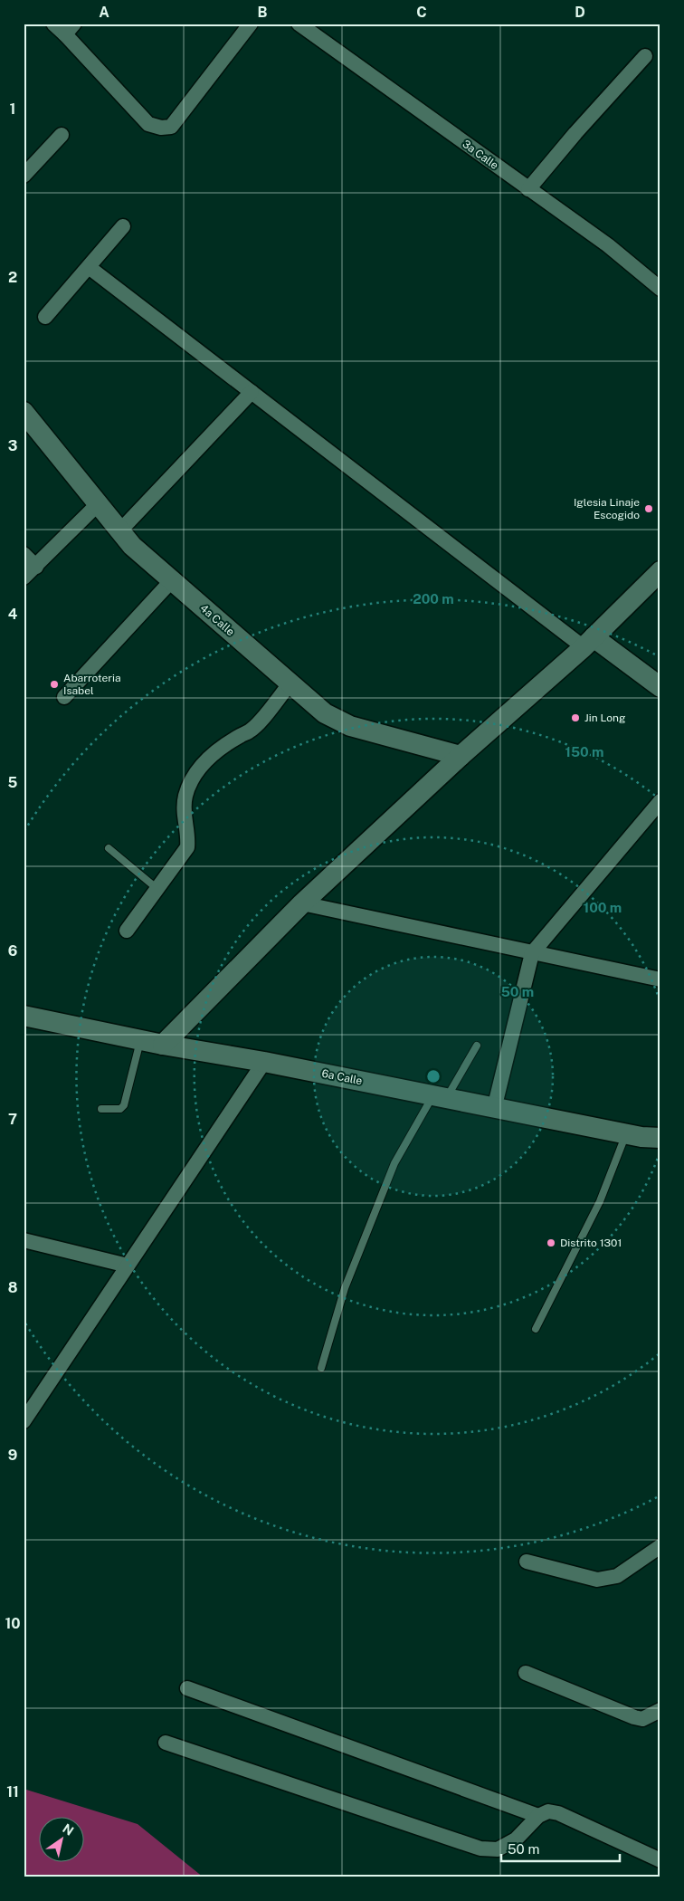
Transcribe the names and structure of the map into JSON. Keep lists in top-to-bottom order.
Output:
{
  "streets": {
    "street": ["3a Calle", "4a Calle", "6a Calle"]
  },
  "places": [
    "Iglesia Linaje Escogido",
    "Abarroteria Isabel",
    "Jin Long",
    "Distrito 1301"
  ],
  "scale_bar": "50 m",
  "north": "top right",
  "grid": {
    "columns": [
      "A",
      "B",
      "C",
      "D"
    ],
    "rows": [
      "1",
      "2",
      "3",
      "4",
      "5",
      "6",
      "7",
      "8",
      "9",
      "10",
      "11"
    ]
  },
  "rings": [
    "200 m",
    "150 m",
    "100 m",
    "50 m"
  ]
}
